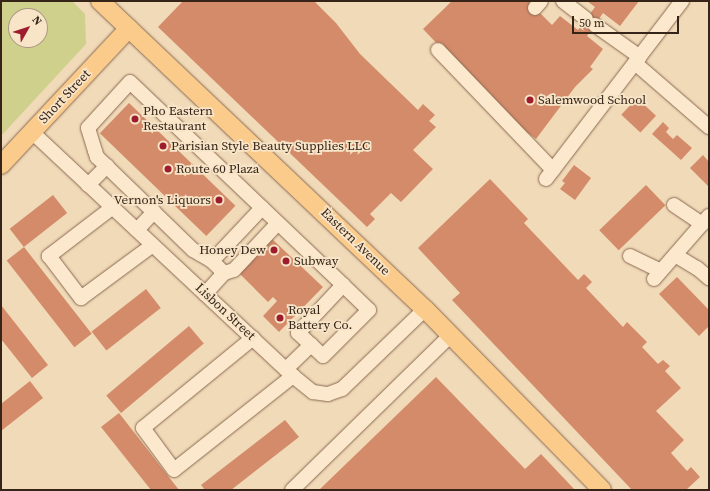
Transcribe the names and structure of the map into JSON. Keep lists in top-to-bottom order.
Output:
{
  "streets": {
    "main road": ["Short Street", "Eastern Avenue"],
    "street": ["Lisbon Street"]
  },
  "crossings": [
    ["Short Street", "Eastern Avenue"],
    ["Short Street", "Lisbon Street"],
    ["Eastern Avenue", "Lisbon Street"]
  ],
  "places": [
    "Salemwood School",
    "Pho Eastern Restaurant",
    "Parisian Style Beauty Supplies LLC",
    "Route 60 Plaza",
    "Vernon's Liquors",
    "Honey Dew",
    "Subway",
    "Royal Battery Co."
  ],
  "scale_bar": "50 m",
  "north": "top right"
}
